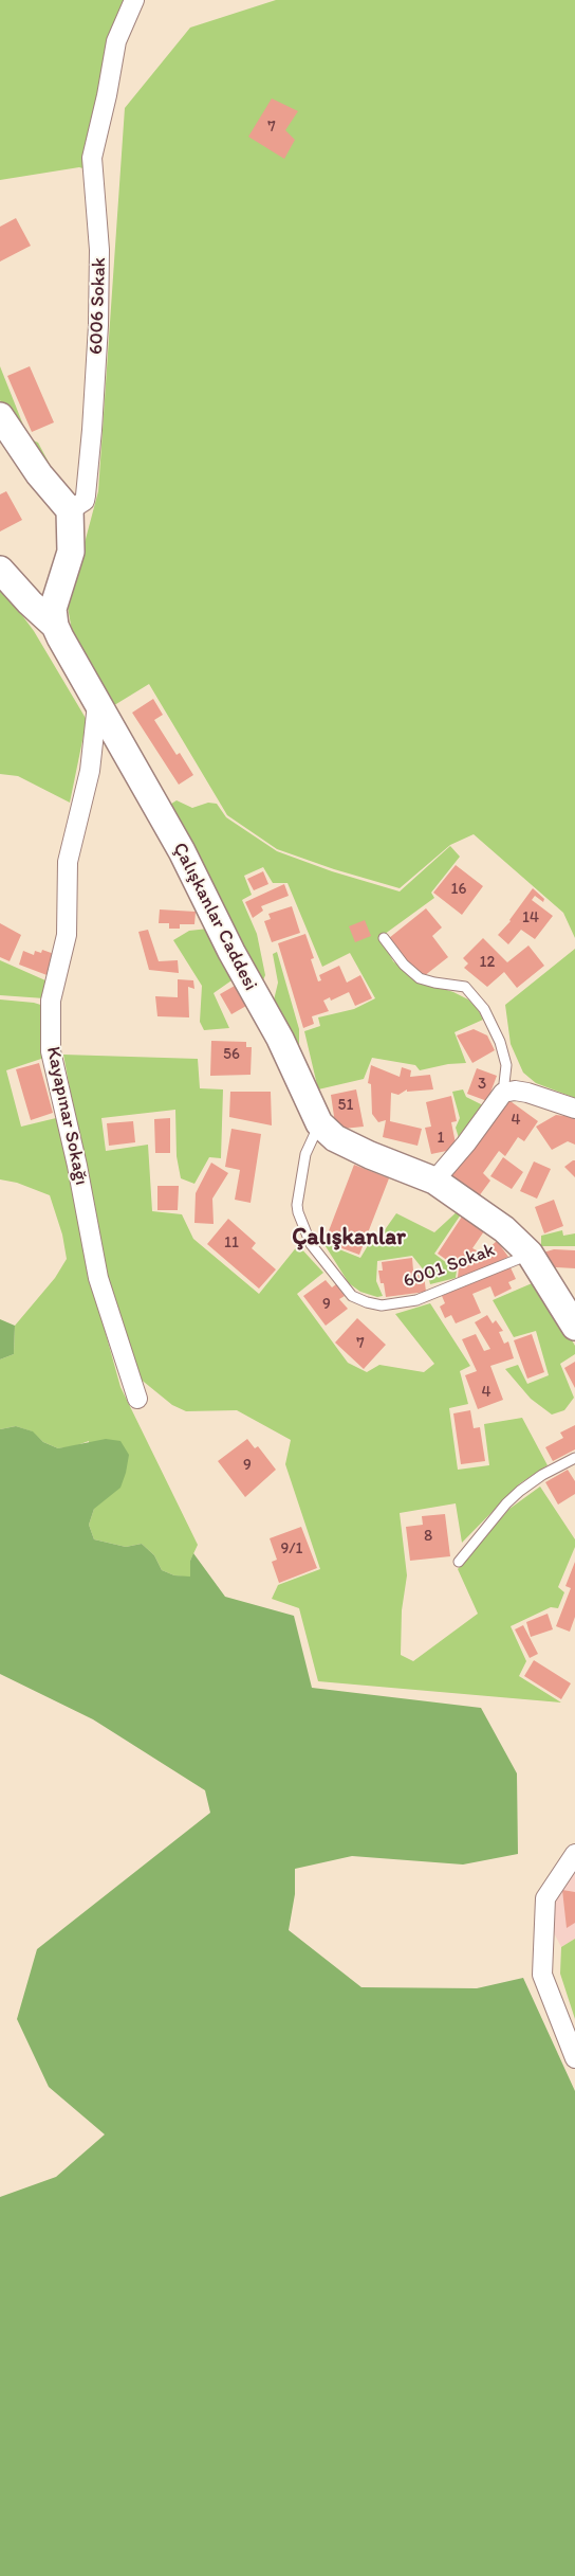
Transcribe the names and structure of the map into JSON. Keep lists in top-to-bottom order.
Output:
{
  "streets": {
    "street": ["6006 Sokak", "Çalışkanlar Caddesi", "Kayapınar Sokağı"],
    "lane": ["6001 Sokak"]
  },
  "crossings": [
    ["Çalışkanlar Caddesi", "Kayapınar Sokağı"],
    ["Çalışkanlar Caddesi", "6001 Sokak"]
  ],
  "districts": ["Çalışkanlar"],
  "house_numbers": [
    "7",
    "16",
    "14",
    "12",
    "56",
    "3",
    "51",
    "4",
    "1",
    "11",
    "9",
    "7",
    "4",
    "9",
    "8",
    "9/1"
  ]
}
